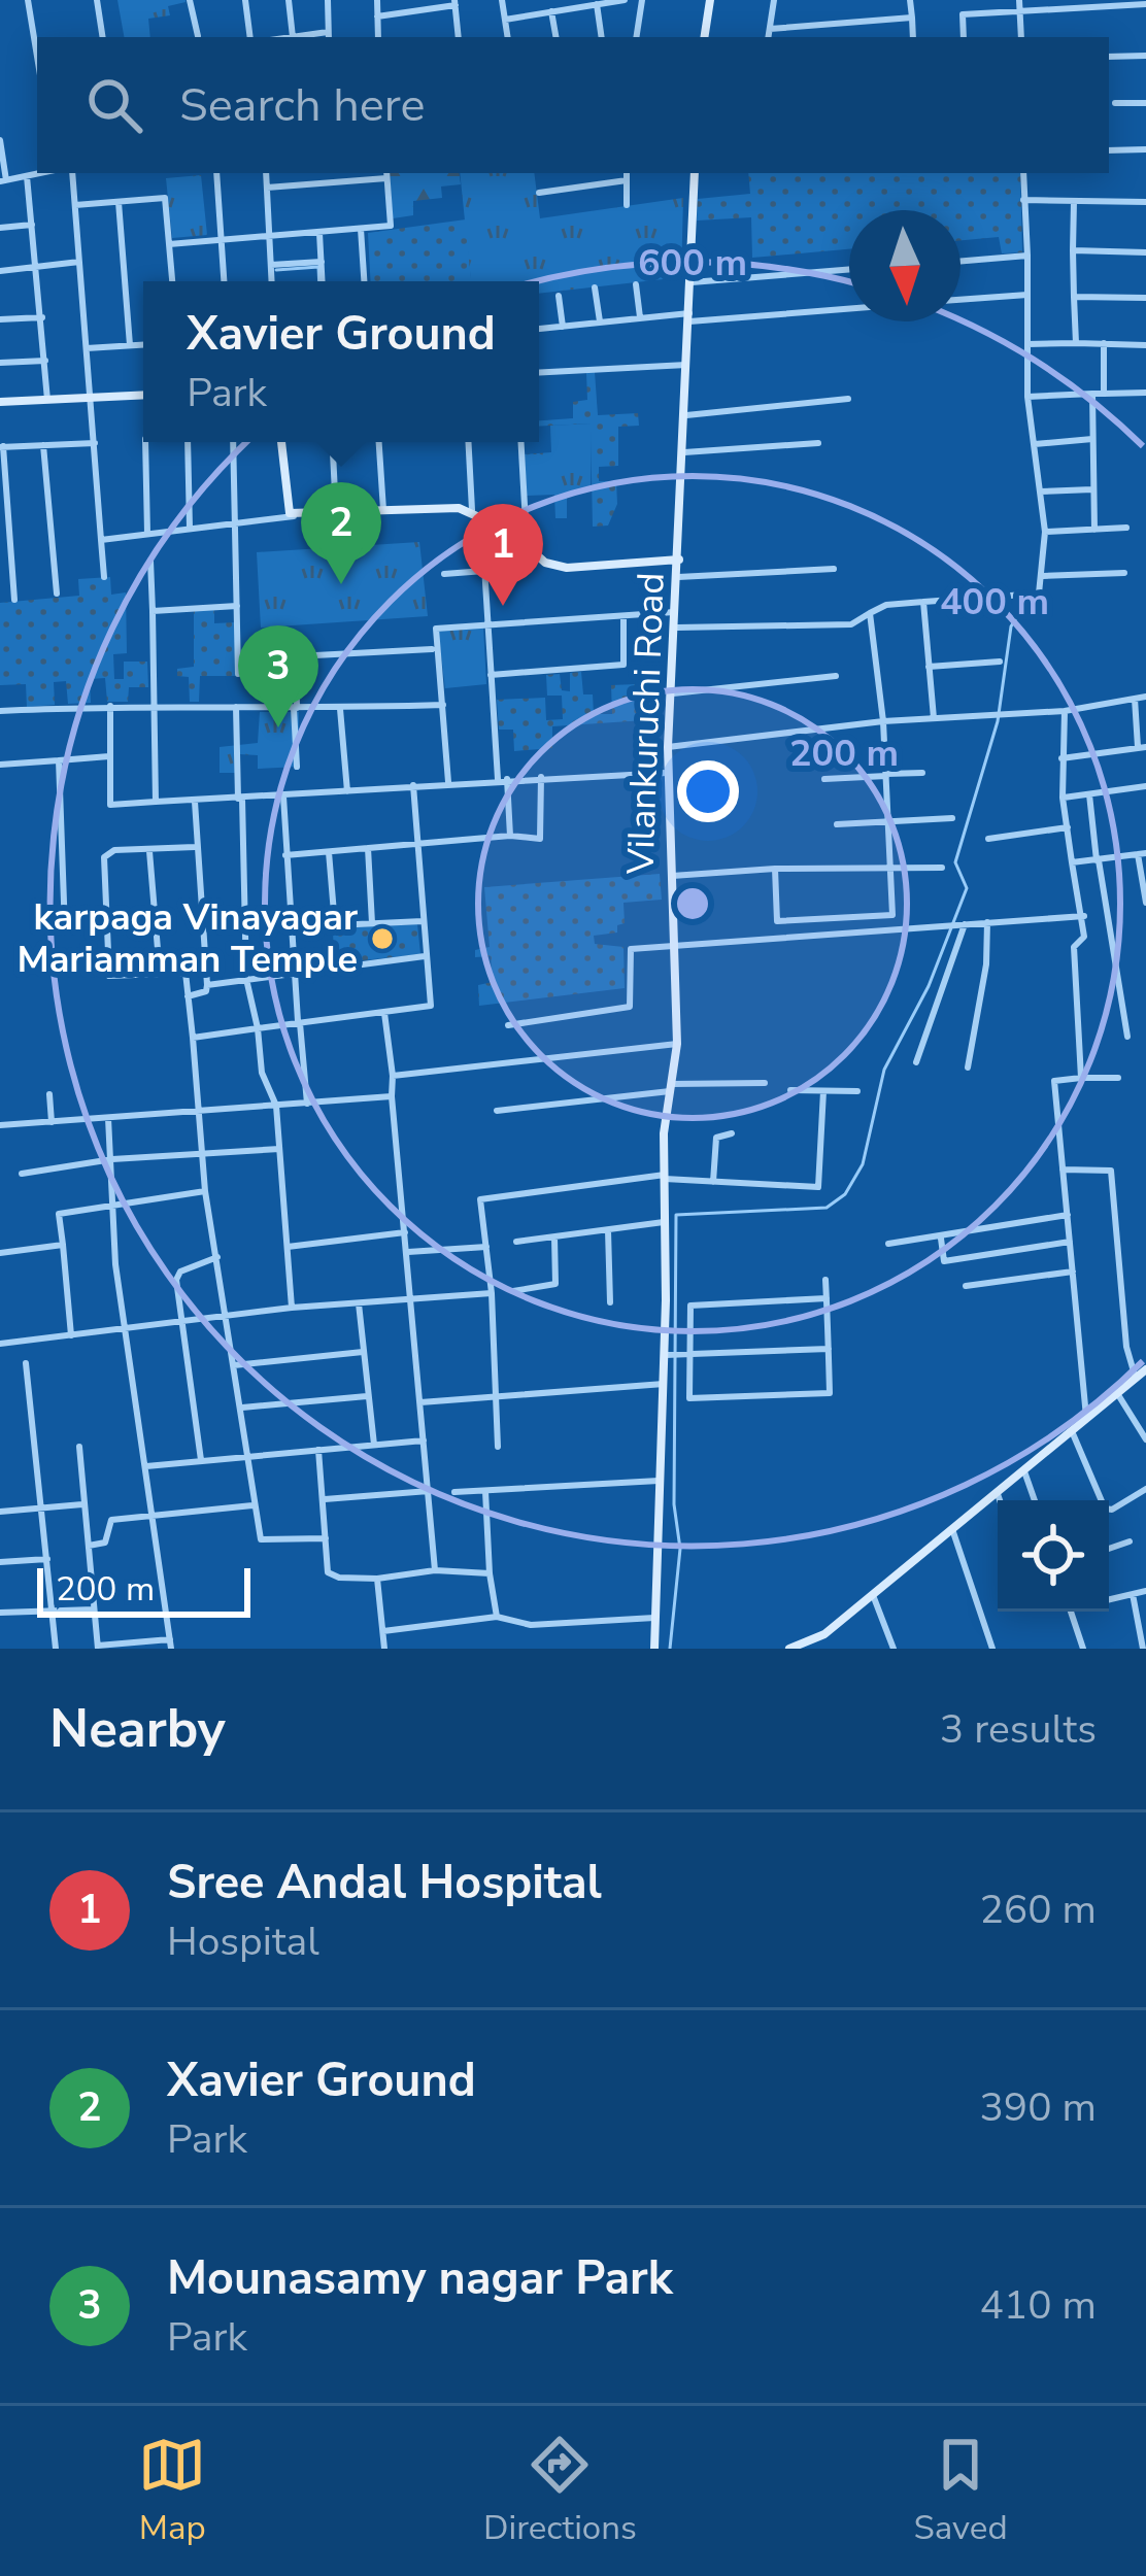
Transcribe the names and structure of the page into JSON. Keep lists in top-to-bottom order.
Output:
{
  "streets": {
    "main road": ["Vilankuruchi Road"]
  },
  "places": ["karpaga Vinayagar Mariamman Temple"],
  "scale_bar": "200 m",
  "north": "bottom",
  "page": {
    "search": "Search here",
    "popup": ["Xavier Ground", "Park"],
    "pins": ["2", "1", "3"],
    "scale": "200 m",
    "heading": ["Nearby", "3 results"],
    "list": [
      {
        "mark": "1",
        "name": "Sree Andal Hospital",
        "note": "Hospital",
        "value": "260 m"
      },
      {
        "mark": "2",
        "name": "Xavier Ground",
        "note": "Park",
        "value": "390 m"
      },
      {
        "mark": "3",
        "name": "Mounasamy nagar Park",
        "note": "Park",
        "value": "410 m"
      }
    ],
    "nav": ["Map", "Directions", "Saved"]
  },
  "rings": ["600 m", "400 m", "200 m"]
}
